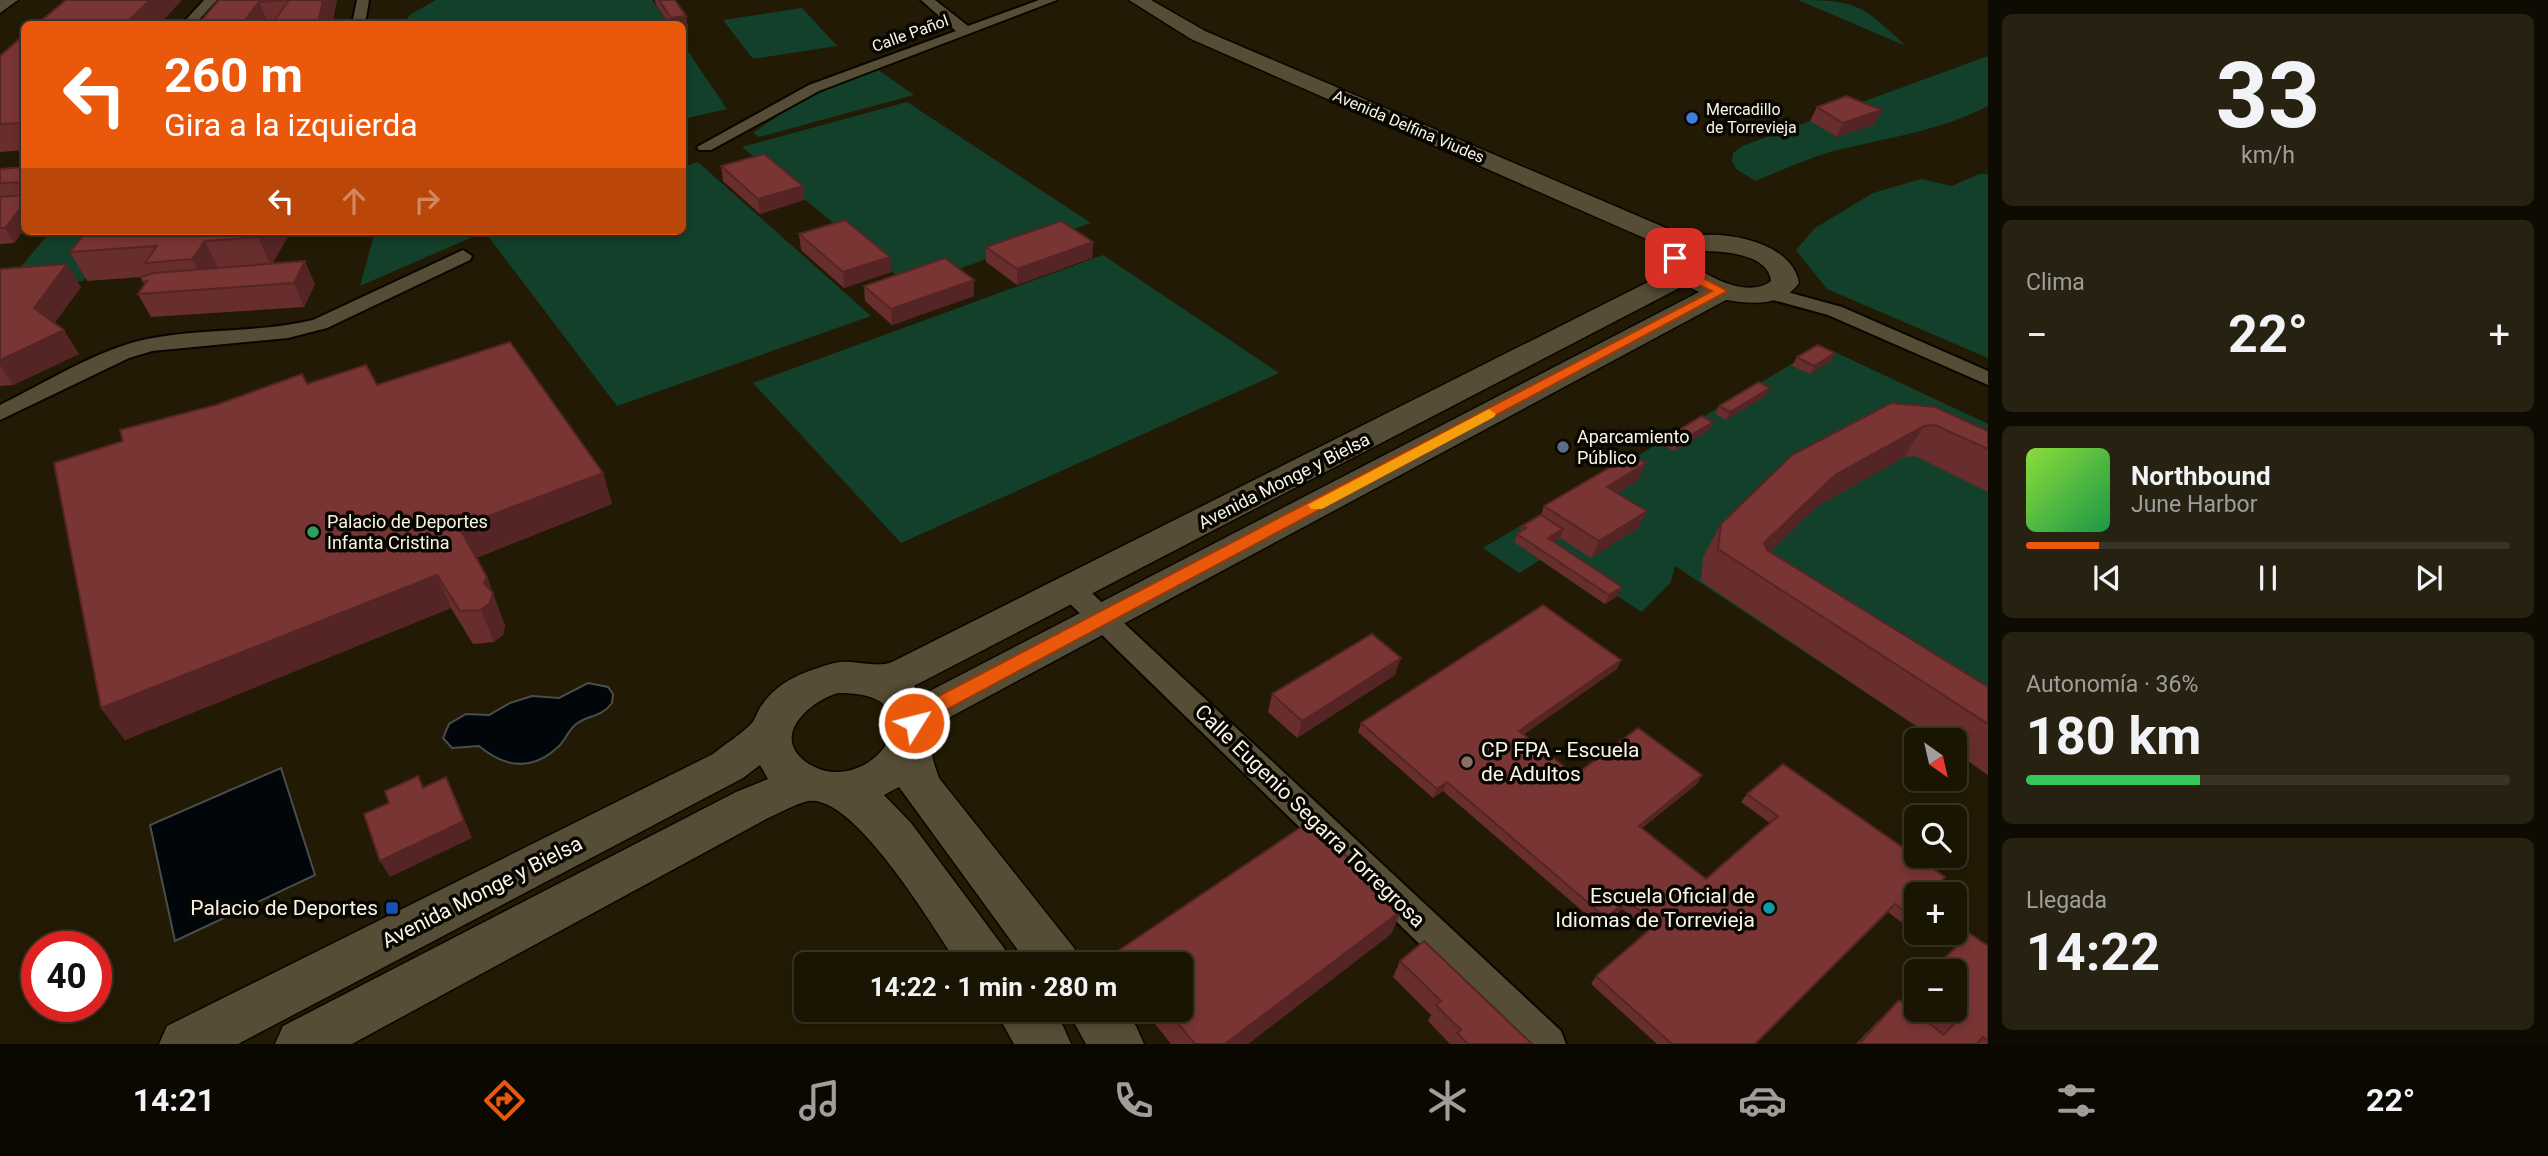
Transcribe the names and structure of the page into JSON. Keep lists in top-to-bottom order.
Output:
{
  "streets": {
    "street": [
      "Calle Pañol",
      "Avenida Delfina Viudes",
      "Avenida Monge y Bielsa",
      "Calle Eugenio Segarra Torregrosa"
    ]
  },
  "crossings": [
    ["Avenida Delfina Viudes", "Avenida Monge y Bielsa"],
    ["Avenida Monge y Bielsa", "Calle Eugenio Segarra Torregrosa"]
  ],
  "places": {
    "other": [
      "Mercadillo de Torrevieja",
      "Aparcamiento Público",
      "Palacio de Deportes Infanta Cristina",
      "CP FPA - Escuela de Adultos",
      "Escuela Oficial de Idiomas de Torrevieja"
    ],
    "transit": ["Palacio de Deportes"]
  },
  "north": "bottom right",
  "page": {
    "tile": [
      ["33", "km/h"],
      "Clima",
      ["Autonomía · 36%", "180 km"],
      ["Llegada", "14:22"]
    ],
    "turn": ["260 m", "Gira a la izquierda"],
    "heat": ["−", "22°", "+"],
    "song": ["Northbound", "June Harbor"],
    "map_buttons": ["+", "−"],
    "limit": "40",
    "trip": "14:22 · 1 min · 280 m",
    "tabs": ["14:21", "22°"]
  }
}
